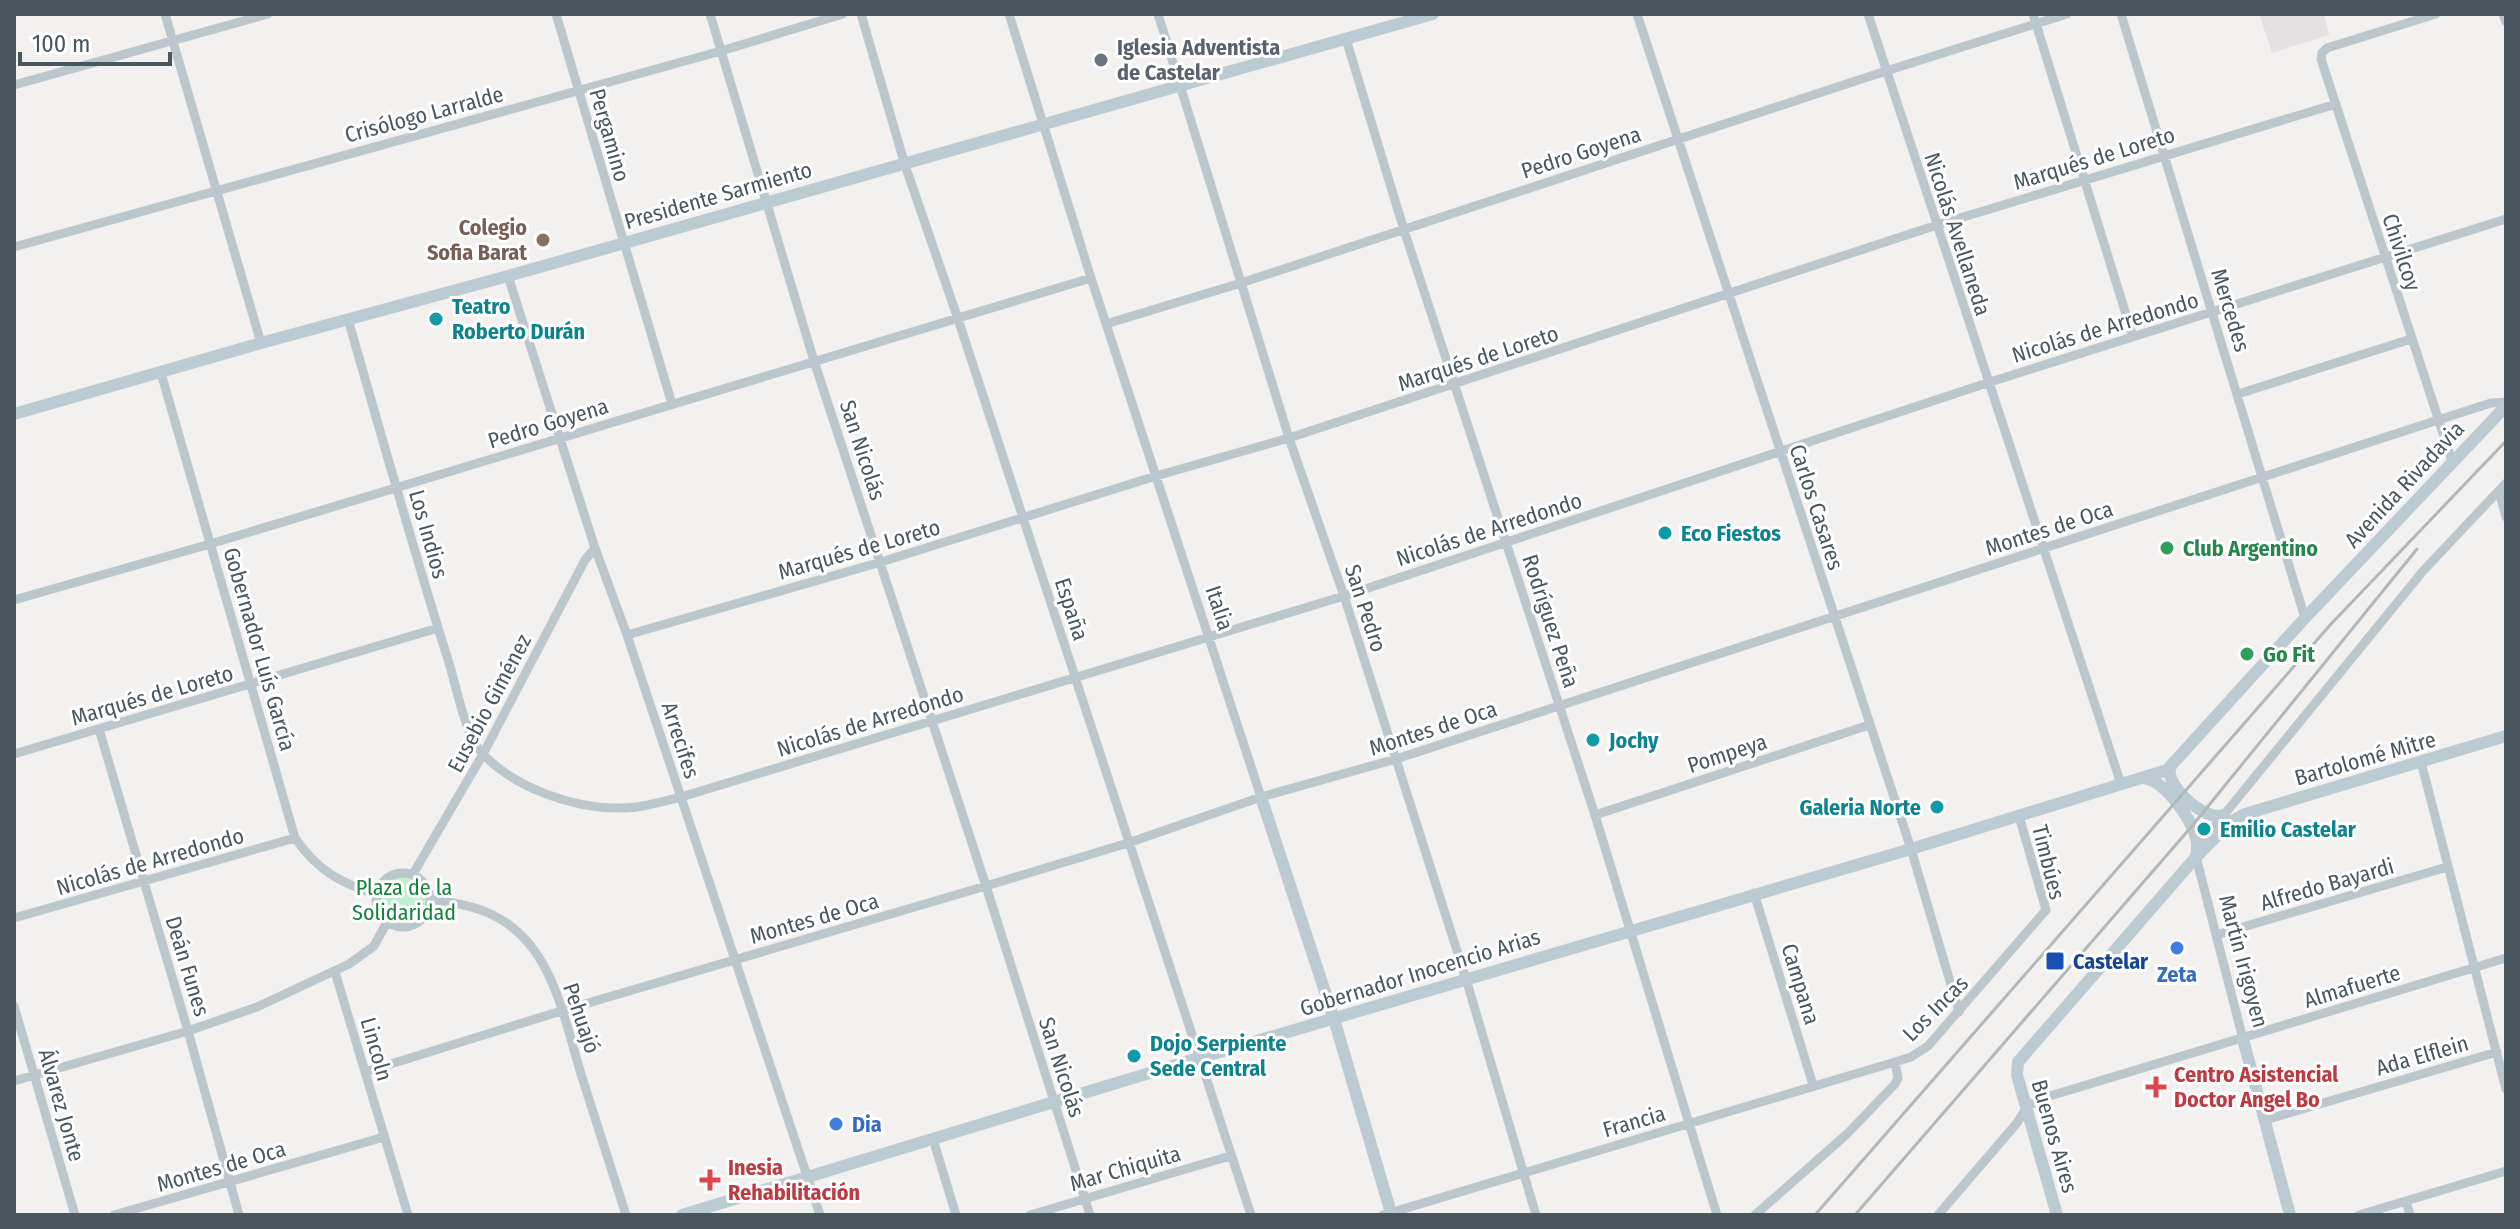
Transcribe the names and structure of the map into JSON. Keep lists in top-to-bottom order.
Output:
{
  "streets": {
    "street": [
      "Crisólogo Larralde",
      "Pergamino",
      "Pedro Goyena",
      "Marqués de Loreto",
      "Presidente Sarmiento",
      "Nicolás Avellaneda",
      "Chivilcoy",
      "Mercedes",
      "Nicolás de Arredondo",
      "San Nicolás",
      "Avenida Rivadavia",
      "Carlos Casares",
      "Montes de Oca",
      "Los Indios",
      "Italia",
      "San Pedro",
      "España",
      "Rodríguez Peña",
      "Gobernador Luís García",
      "Eusebio Giménez",
      "Arrecifes",
      "Pompeya",
      "Bartolomé Mitre",
      "Timbúes",
      "Alfredo Bayardi",
      "Martín Irigoyen",
      "Deán Funes",
      "Gobernador Inocencio Arias",
      "Campana",
      "Almafuerte",
      "Los Incas",
      "Pehuajó",
      "Lincoln",
      "Ada Elflein",
      "Álvarez Jonte",
      "Francia",
      "Buenos Aires",
      "Mar Chiquita"
    ]
  },
  "crossings": [
    ["Crisólogo Larralde", "Pergamino"],
    ["Crisólogo Larralde", "San Nicolás"],
    ["Pergamino", "Pedro Goyena"],
    ["Pergamino", "Presidente Sarmiento"],
    ["Pedro Goyena", "Nicolás Avellaneda"],
    ["Pedro Goyena", "San Nicolás"],
    ["Pedro Goyena", "Carlos Casares"],
    ["Pedro Goyena", "Los Indios"],
    ["Pedro Goyena", "Italia"],
    ["Pedro Goyena", "San Pedro"],
    ["Pedro Goyena", "España"],
    ["Pedro Goyena", "Rodríguez Peña"],
    ["Pedro Goyena", "Gobernador Luís García"],
    ["Pedro Goyena", "Arrecifes"],
    ["Marqués de Loreto", "Nicolás Avellaneda"],
    ["Marqués de Loreto", "Chivilcoy"],
    ["Marqués de Loreto", "Mercedes"],
    ["Marqués de Loreto", "San Nicolás"],
    ["Marqués de Loreto", "Carlos Casares"],
    ["Marqués de Loreto", "Los Indios"],
    ["Marqués de Loreto", "Italia"],
    ["Marqués de Loreto", "San Pedro"],
    ["Marqués de Loreto", "España"],
    ["Marqués de Loreto", "Rodríguez Peña"],
    ["Marqués de Loreto", "Gobernador Luís García"],
    ["Marqués de Loreto", "Arrecifes"],
    ["Marqués de Loreto", "Deán Funes"],
    ["Presidente Sarmiento", "San Nicolás"],
    ["Presidente Sarmiento", "Los Indios"],
    ["Presidente Sarmiento", "Italia"],
    ["Presidente Sarmiento", "San Pedro"],
    ["Presidente Sarmiento", "España"],
    ["Presidente Sarmiento", "Rodríguez Peña"],
    ["Presidente Sarmiento", "Gobernador Luís García"],
    ["Presidente Sarmiento", "Arrecifes"],
    ["Nicolás Avellaneda", "Nicolás de Arredondo"],
    ["Nicolás Avellaneda", "Montes de Oca"],
    ["Nicolás Avellaneda", "Gobernador Inocencio Arias"],
    ["Chivilcoy", "Nicolás de Arredondo"],
    ["Chivilcoy", "Avenida Rivadavia"],
    ["Chivilcoy", "Montes de Oca"],
    ["Mercedes", "Nicolás de Arredondo"],
    ["Mercedes", "Avenida Rivadavia"],
    ["Mercedes", "Montes de Oca"],
    ["Nicolás de Arredondo", "San Nicolás"],
    ["Nicolás de Arredondo", "Carlos Casares"],
    ["Nicolás de Arredondo", "Los Indios"],
    ["Nicolás de Arredondo", "Italia"],
    ["Nicolás de Arredondo", "San Pedro"],
    ["Nicolás de Arredondo", "España"],
    ["Nicolás de Arredondo", "Rodríguez Peña"],
    ["Nicolás de Arredondo", "Gobernador Luís García"],
    ["Nicolás de Arredondo", "Eusebio Giménez"],
    ["Nicolás de Arredondo", "Arrecifes"],
    ["Nicolás de Arredondo", "Deán Funes"],
    ["San Nicolás", "Montes de Oca"],
    ["San Nicolás", "Gobernador Inocencio Arias"],
    ["San Nicolás", "Mar Chiquita"],
    ["Avenida Rivadavia", "Montes de Oca"],
    ["Avenida Rivadavia", "Gobernador Inocencio Arias"],
    ["Carlos Casares", "Montes de Oca"],
    ["Carlos Casares", "Pompeya"],
    ["Carlos Casares", "Gobernador Inocencio Arias"],
    ["Carlos Casares", "Los Incas"],
    ["Montes de Oca", "Italia"],
    ["Montes de Oca", "San Pedro"],
    ["Montes de Oca", "España"],
    ["Montes de Oca", "Rodríguez Peña"],
    ["Montes de Oca", "Arrecifes"],
    ["Montes de Oca", "Deán Funes"],
    ["Montes de Oca", "Pehuajó"],
    ["Montes de Oca", "Lincoln"],
    ["Los Indios", "Eusebio Giménez"],
    ["Italia", "Gobernador Inocencio Arias"],
    ["Italia", "Francia"],
    ["San Pedro", "Gobernador Inocencio Arias"],
    ["San Pedro", "Francia"],
    ["España", "Gobernador Inocencio Arias"],
    ["España", "Mar Chiquita"],
    ["Rodríguez Peña", "Pompeya"],
    ["Rodríguez Peña", "Gobernador Inocencio Arias"],
    ["Rodríguez Peña", "Francia"],
    ["Gobernador Luís García", "Eusebio Giménez"],
    ["Gobernador Luís García", "Pehuajó"],
    ["Eusebio Giménez", "Arrecifes"],
    ["Eusebio Giménez", "Pehuajó"],
    ["Arrecifes", "Gobernador Inocencio Arias"],
    ["Timbúes", "Gobernador Inocencio Arias"],
    ["Timbúes", "Los Incas"],
    ["Alfredo Bayardi", "Martín Irigoyen"],
    ["Martín Irigoyen", "Almafuerte"],
    ["Martín Irigoyen", "Ada Elflein"],
    ["Martín Irigoyen", "Buenos Aires"],
    ["Gobernador Inocencio Arias", "Campana"],
    ["Campana", "Francia"],
    ["Almafuerte", "Buenos Aires"],
    ["Los Incas", "Francia"]
  ],
  "parks": ["Plaza de la Solidaridad"],
  "places": {
    "other": [
      "Iglesia Adventista de Castelar",
      "Colegio Sofia Barat",
      "Teatro Roberto Durán",
      "Eco Fiestos",
      "Club Argentino",
      "Go Fit",
      "Jochy",
      "Galeria Norte",
      "Emilio Castelar",
      "Zeta",
      "Dojo Serpiente Sede Central",
      "Dia"
    ],
    "transit": ["Castelar"],
    "health": ["Centro Asistencial Doctor Angel Bo", "Inesia Rehabilitación"]
  },
  "scale_bar": "100 m"
}
